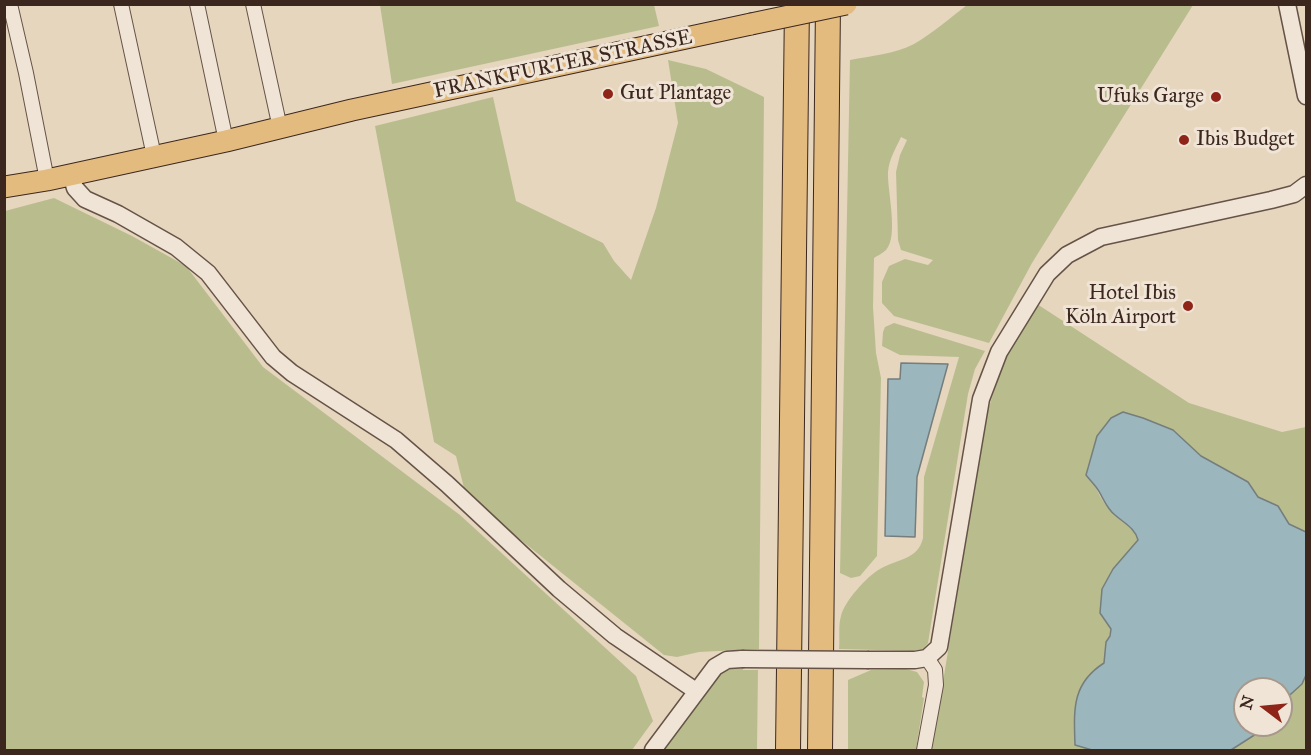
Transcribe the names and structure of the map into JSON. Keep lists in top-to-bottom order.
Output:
{
  "streets": {
    "main road": ["FRANKFURTER STRASSE"]
  },
  "places": [
    "Gut Plantage",
    "Ufuks Garge",
    "Ibis Budget",
    "Hotel Ibis Köln Airport"
  ],
  "north": "left"
}
